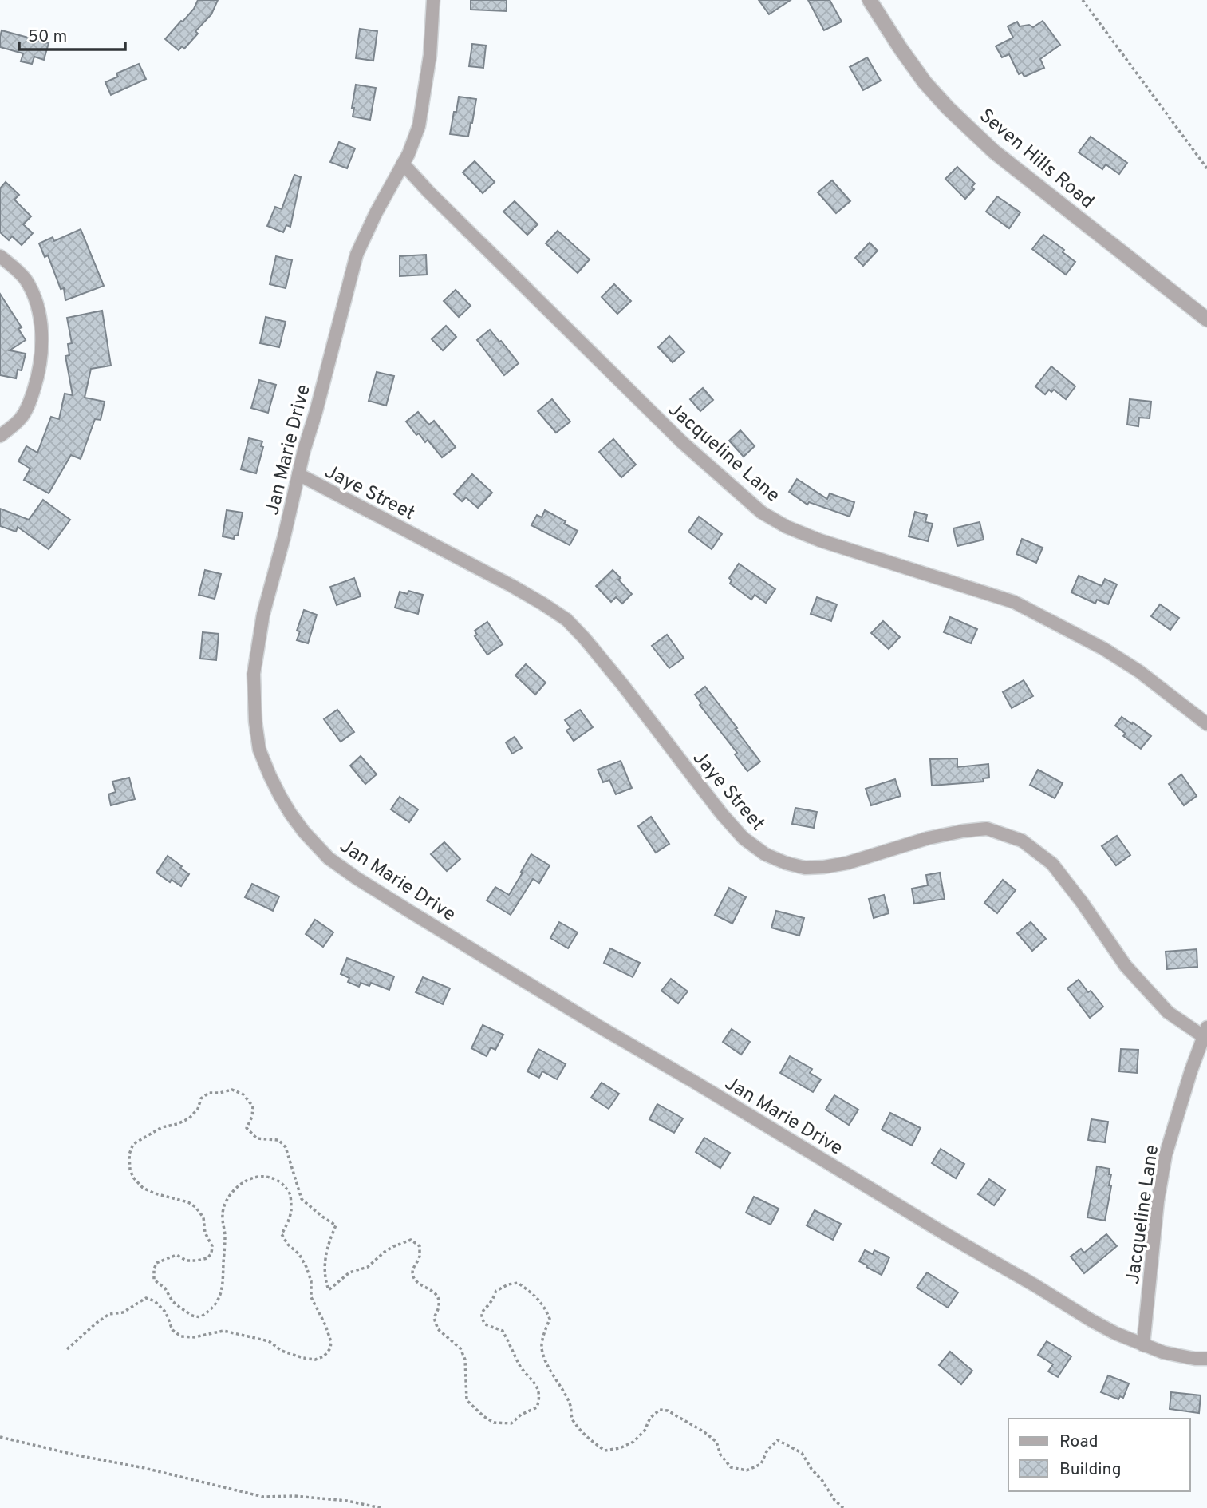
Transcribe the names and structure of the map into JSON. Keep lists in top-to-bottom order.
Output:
{
  "streets": {
    "street": [
      "Seven Hills Road",
      "Jan Marie Drive",
      "Jacqueline Lane",
      "Jaye Street"
    ]
  },
  "crossings": [
    ["Jan Marie Drive", "Jacqueline Lane"],
    ["Jan Marie Drive", "Jaye Street"],
    ["Jacqueline Lane", "Jaye Street"]
  ],
  "legend": ["Road", "Building"],
  "scale_bar": "50 m"
}
